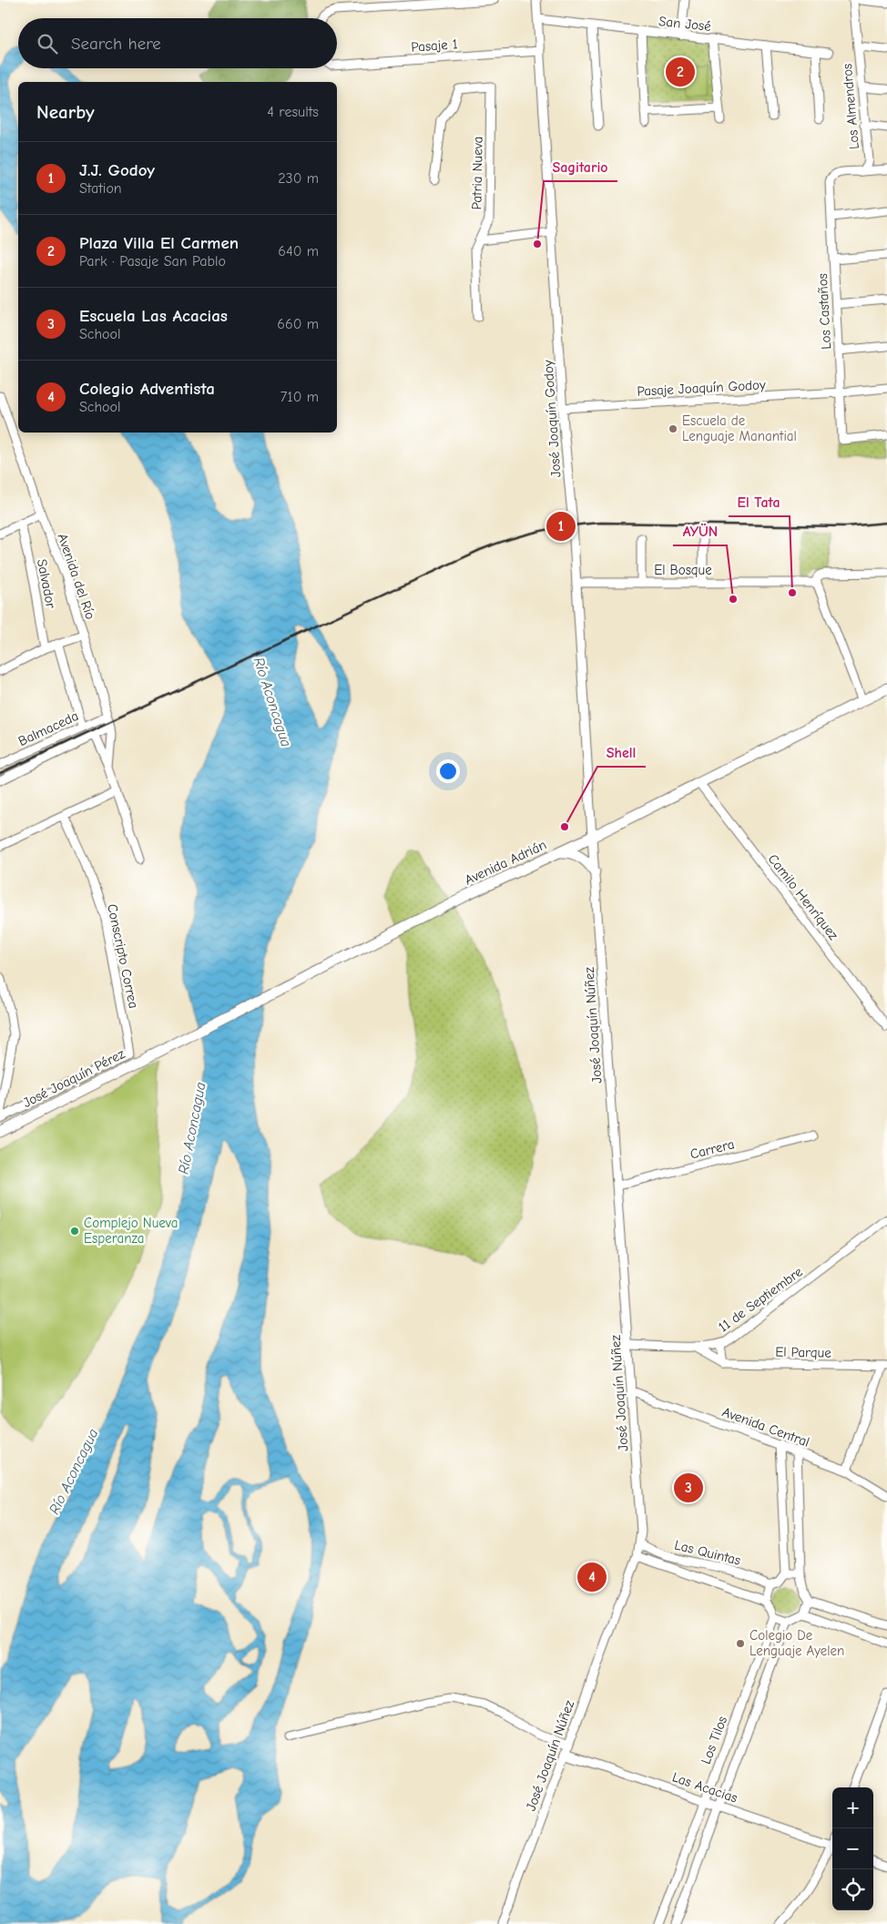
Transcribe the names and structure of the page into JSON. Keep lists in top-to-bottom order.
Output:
{
  "streets": {
    "main road": ["Avenida Adrián", "José Joaquín Pérez"],
    "street": [
      "San José",
      "Pasaje 1",
      "Los Almendros",
      "Patria Nueva",
      "Los Castaños",
      "Pasaje Joaquín Godoy",
      "José Joaquín Godoy",
      "El Bosque",
      "Avenida del Río",
      "Salvador",
      "Balmaceda",
      "Camilo Henríquez",
      "Conscripto Correa",
      "José Joaquín Núñez",
      "Carrera",
      "11 de Septiembre",
      "El Parque",
      "Avenida Central",
      "Las Quintas",
      "Los Tilos",
      "Las Acacias"
    ]
  },
  "crossings": [
    ["San José", "José Joaquín Godoy"],
    ["Pasaje 1", "José Joaquín Godoy"],
    ["Los Almendros", "Los Castaños"],
    ["Los Castaños", "Pasaje Joaquín Godoy"],
    ["Pasaje Joaquín Godoy", "José Joaquín Godoy"],
    ["José Joaquín Godoy", "El Bosque"],
    ["José Joaquín Godoy", "Avenida Adrián"],
    ["José Joaquín Godoy", "José Joaquín Núñez"],
    ["Avenida del Río", "Balmaceda"],
    ["Avenida Adrián", "Camilo Henríquez"],
    ["Avenida Adrián", "José Joaquín Núñez"],
    ["Avenida Adrián", "José Joaquín Pérez"],
    ["Conscripto Correa", "José Joaquín Pérez"],
    ["José Joaquín Núñez", "Carrera"],
    ["José Joaquín Núñez", "11 de Septiembre"],
    ["José Joaquín Núñez", "Avenida Central"],
    ["José Joaquín Núñez", "Las Quintas"],
    ["José Joaquín Núñez", "Las Acacias"],
    ["11 de Septiembre", "El Parque"],
    ["El Parque", "Avenida Central"],
    ["Las Quintas", "Los Tilos"],
    ["Los Tilos", "Las Acacias"]
  ],
  "water": ["Río Aconcagua"],
  "places": [
    "Sagitario",
    "Escuela de Lenguaje Manantial",
    "El Tata",
    "AYÜN",
    "Shell",
    "Complejo Nueva Esperanza",
    "Colegio De Lenguaje Ayelen"
  ],
  "page": {
    "search": "Search here",
    "pins": [
      "2",
      "1",
      "3",
      "4"
    ],
    "heading": ["Nearby", "4 results"],
    "list": [
      {
        "mark": "1",
        "name": "J.J. Godoy",
        "note": "Station",
        "value": "230 m"
      },
      {
        "mark": "2",
        "name": "Plaza Villa El Carmen",
        "note": "Park · Pasaje San Pablo",
        "value": "640 m"
      },
      {
        "mark": "3",
        "name": "Escuela Las Acacias",
        "note": "School",
        "value": "660 m"
      },
      {
        "mark": "4",
        "name": "Colegio Adventista",
        "note": "School",
        "value": "710 m"
      }
    ],
    "map_buttons": ["+", "−"]
  }
}
